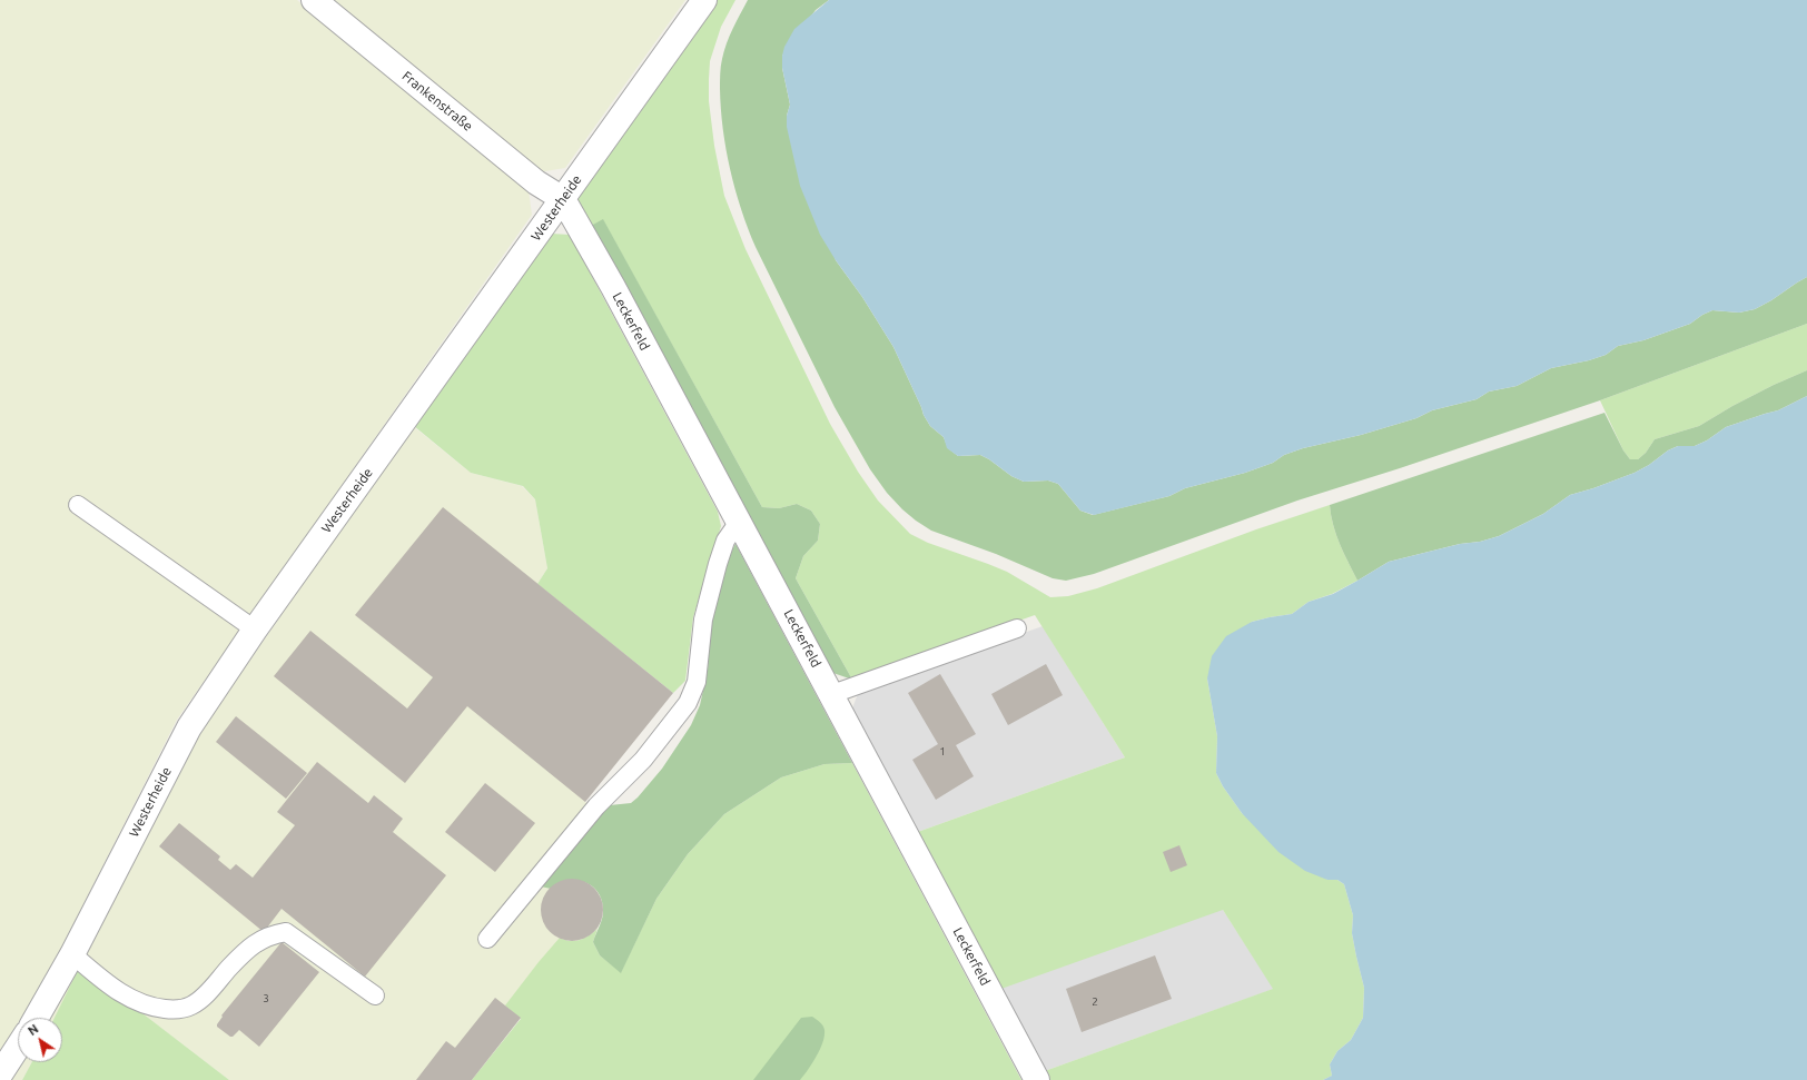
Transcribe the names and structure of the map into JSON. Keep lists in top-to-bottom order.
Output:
{
  "streets": {
    "street": ["Frankenstraße", "Westerheide", "Leckerfeld"]
  },
  "crossings": [
    ["Frankenstraße", "Westerheide"],
    ["Frankenstraße", "Leckerfeld"],
    ["Westerheide", "Leckerfeld"]
  ],
  "house_numbers": ["1", "3", "2"],
  "north": "top left"
}
